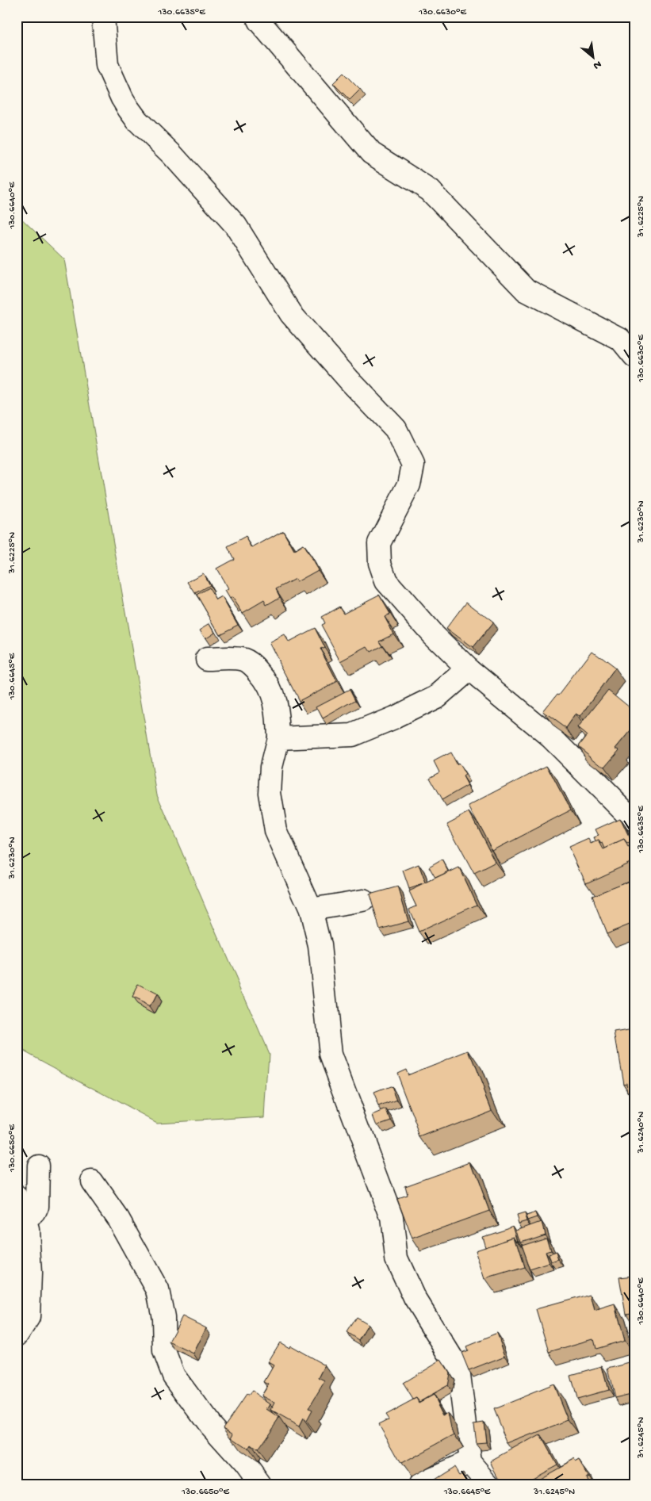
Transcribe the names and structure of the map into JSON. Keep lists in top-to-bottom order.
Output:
{
  "north": "bottom right",
  "coordinates": [
    "130.6635°E",
    "130.6630°E",
    "130.6640°E",
    "31.6225°N",
    "31.6230°N",
    "130.6645°E",
    "31.6240°N",
    "130.6650°E",
    "31.6245°N"
  ]
}
